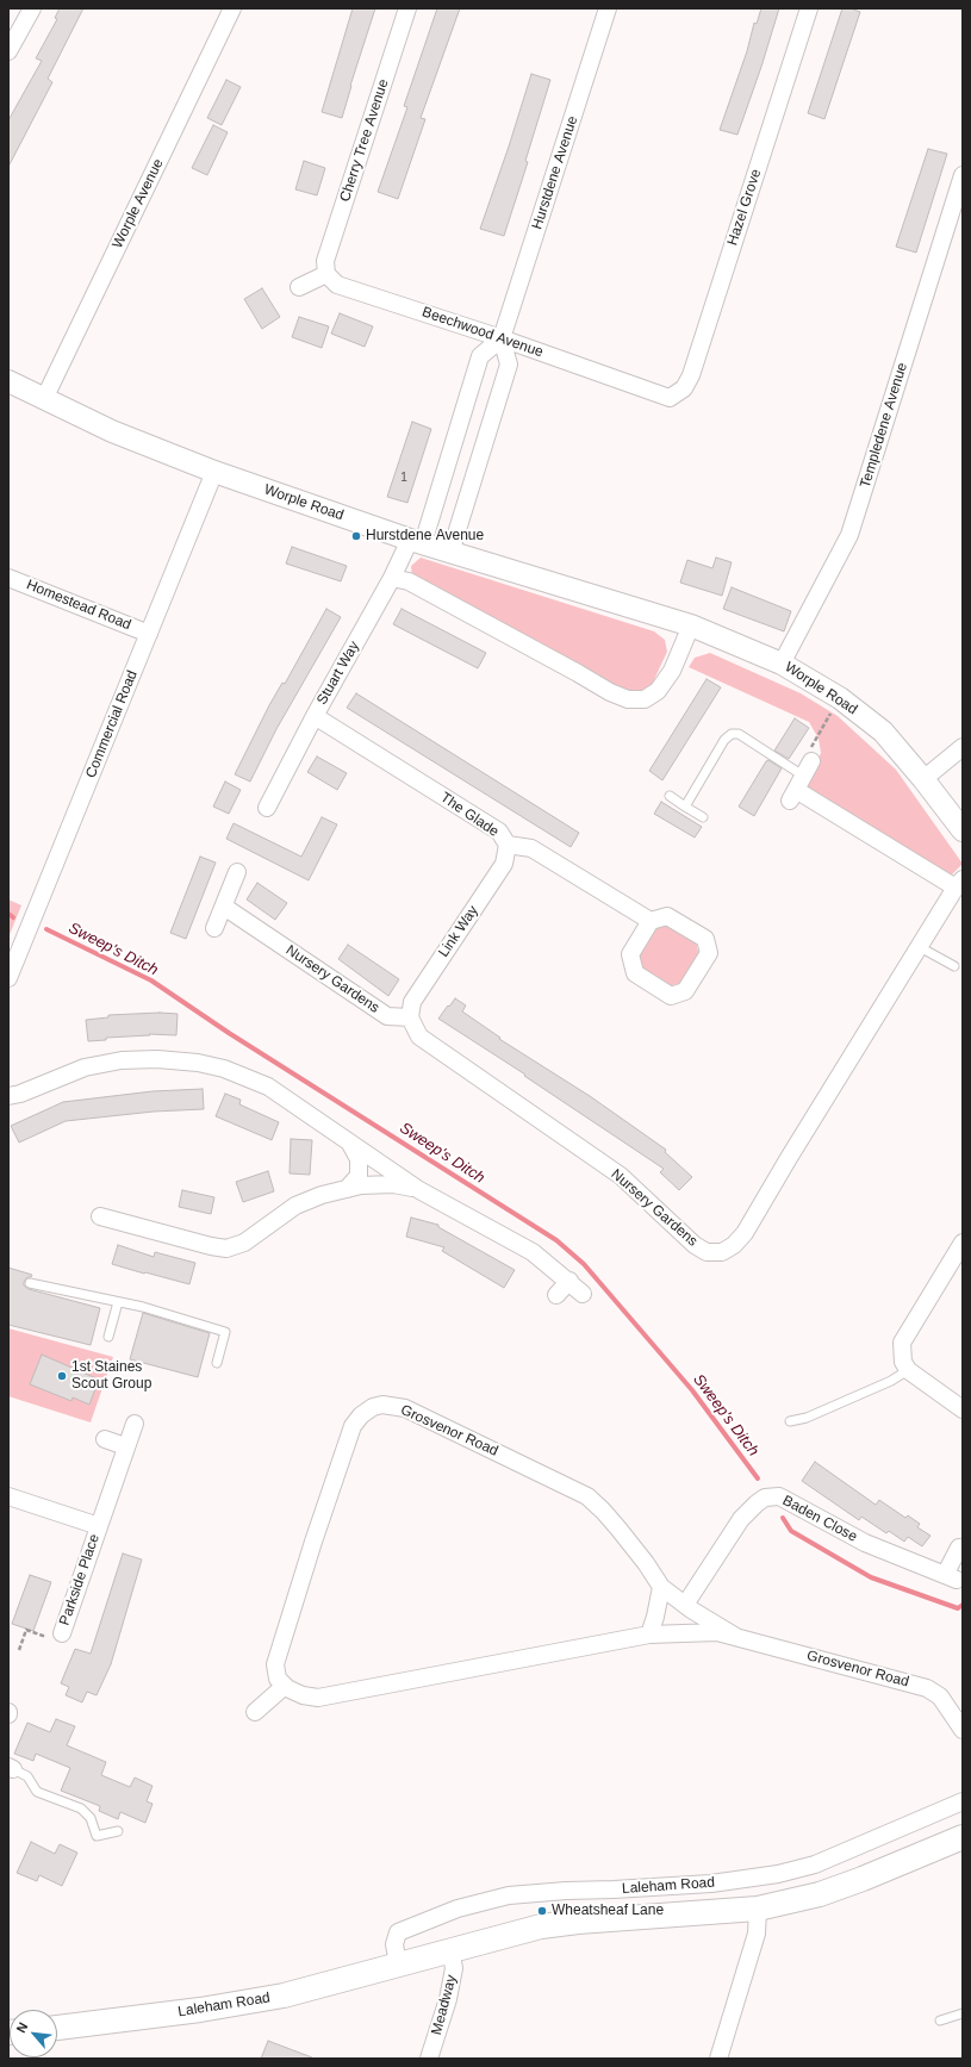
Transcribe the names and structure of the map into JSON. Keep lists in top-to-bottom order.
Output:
{
  "streets": {
    "main road": ["Laleham Road"],
    "street": [
      "Cherry Tree Avenue",
      "Hurstdene Avenue",
      "Worple Avenue",
      "Hazel Grove",
      "Beechwood Avenue",
      "Templedene Avenue",
      "Worple Road",
      "Homestead Road",
      "Stuart Way",
      "Commercial Road",
      "The Glade",
      "Link Way",
      "Nursery Gardens",
      "Grosvenor Road",
      "Baden Close",
      "Parkside Place",
      "Meadway"
    ]
  },
  "crossings": [
    ["Cherry Tree Avenue", "Beechwood Avenue"],
    ["Hurstdene Avenue", "Beechwood Avenue"],
    ["Worple Avenue", "Worple Road"],
    ["Hazel Grove", "Beechwood Avenue"],
    ["Templedene Avenue", "Worple Road"],
    ["Worple Road", "Stuart Way"],
    ["Worple Road", "Commercial Road"],
    ["Homestead Road", "Commercial Road"],
    ["Stuart Way", "The Glade"],
    ["The Glade", "Link Way"],
    ["Link Way", "Nursery Gardens"],
    ["Grosvenor Road", "Baden Close"],
    ["Laleham Road", "Meadway"]
  ],
  "water": ["Sweep's Ditch"],
  "places": ["Hurstdene Avenue", "1st Staines Scout Group", "Wheatsheaf Lane"],
  "house_numbers": ["1"],
  "north": "top left"
}
